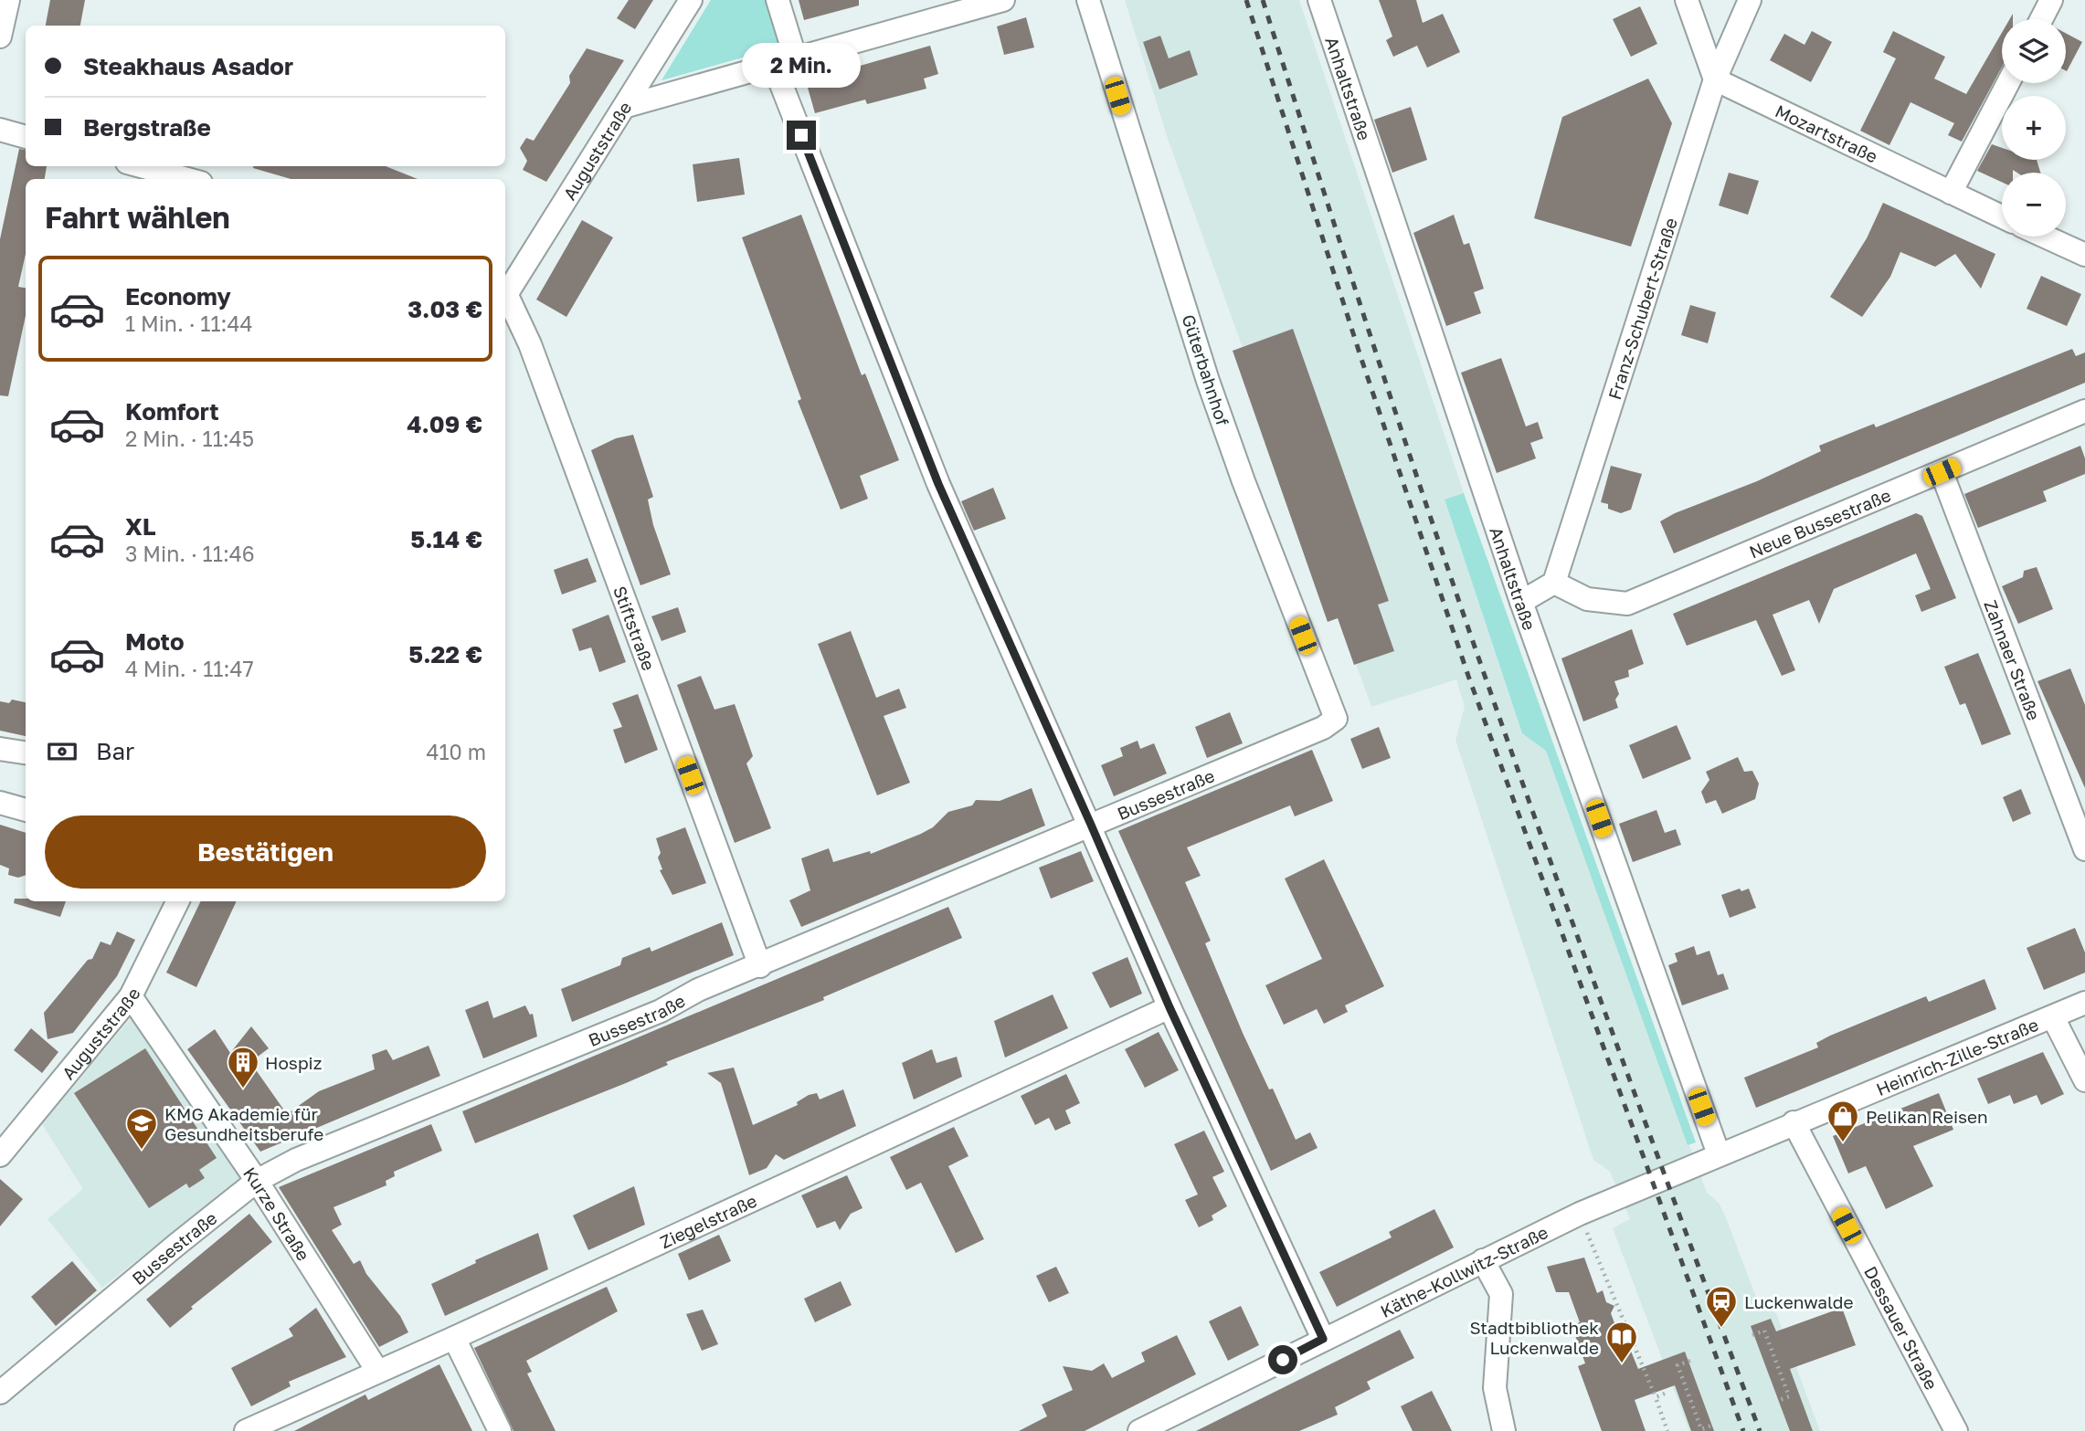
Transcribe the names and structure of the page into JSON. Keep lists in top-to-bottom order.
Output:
{
  "streets": {
    "street": [
      "Anhaltstraße",
      "Mozartstraße",
      "Auguststraße",
      "Franz-Schubert-Straße",
      "Güterbahnhof",
      "Neue Bussestraße",
      "Stiftstraße",
      "Zahnaer Straße",
      "Bussestraße",
      "Heinrich-Zille-Straße",
      "Kurze Straße",
      "Ziegelstraße",
      "Käthe-Kollwitz-Straße",
      "Dessauer Straße"
    ]
  },
  "crossings": [
    ["Anhaltstraße", "Käthe-Kollwitz-Straße"],
    ["Mozartstraße", "Franz-Schubert-Straße"],
    ["Auguststraße", "Kurze Straße"],
    ["Franz-Schubert-Straße", "Neue Bussestraße"],
    ["Güterbahnhof", "Bussestraße"],
    ["Neue Bussestraße", "Zahnaer Straße"],
    ["Stiftstraße", "Bussestraße"],
    ["Bussestraße", "Kurze Straße"],
    ["Heinrich-Zille-Straße", "Käthe-Kollwitz-Straße"],
    ["Heinrich-Zille-Straße", "Dessauer Straße"],
    ["Kurze Straße", "Ziegelstraße"],
    ["Käthe-Kollwitz-Straße", "Dessauer Straße"]
  ],
  "places": {
    "building": ["Hospiz"],
    "shop": ["Pelikan Reisen"],
    "school or university": ["KMG Akademie für Gesundheitsberufe"],
    "station": ["Luckenwalde"],
    "library": ["Stadtbibliothek Luckenwalde"]
  },
  "page": {
    "map_buttons": ["+", "−"],
    "banner": ["Steakhaus Asador", "Bergstraße"],
    "bubble": "2 Min.",
    "heading": "Fahrt wählen",
    "list": [
      {
        "name": "Economy",
        "note": "1 Min. · 11:44",
        "value": "3.03 €"
      },
      {
        "name": "Komfort",
        "note": "2 Min. · 11:45",
        "value": "4.09 €"
      },
      {
        "name": "XL",
        "note": "3 Min. · 11:46",
        "value": "5.14 €"
      },
      {
        "name": "Moto",
        "note": "4 Min. · 11:47",
        "value": "5.22 €"
      }
    ],
    "pay": ["Bar", "410 m"],
    "buttons": "Bestätigen"
  }
}
